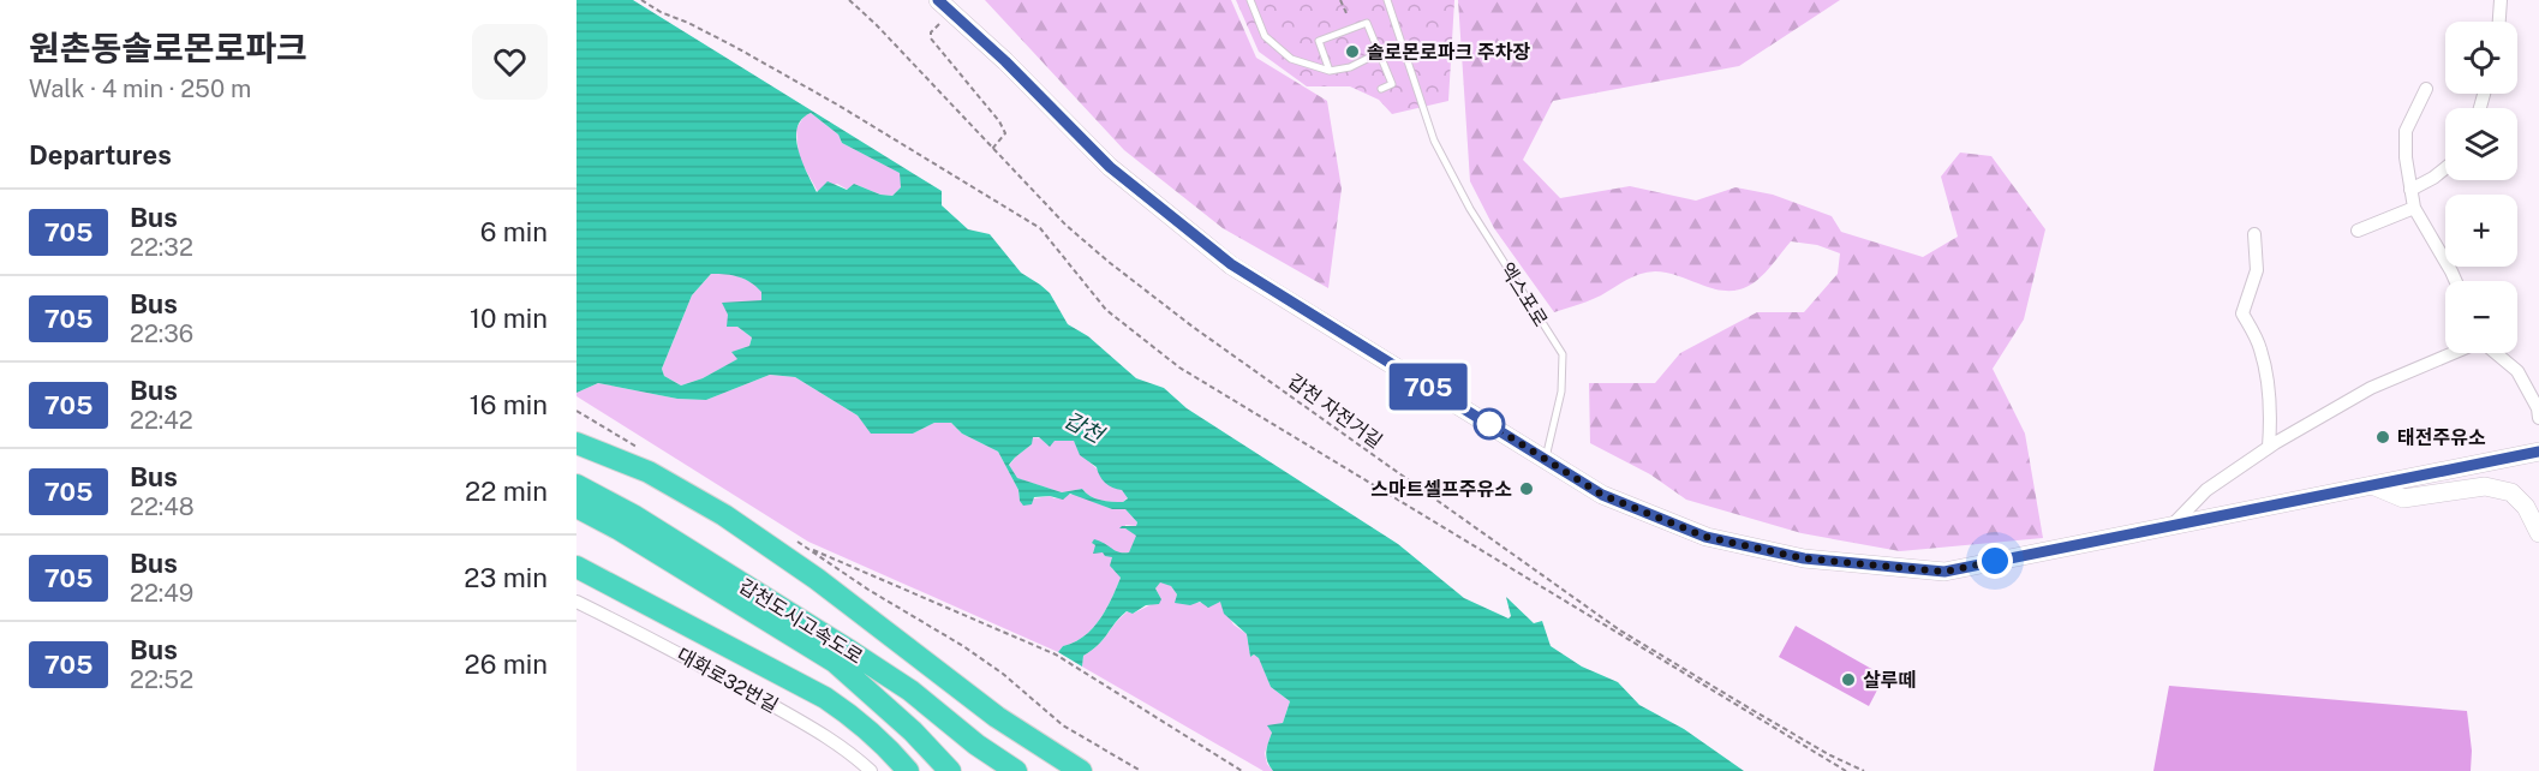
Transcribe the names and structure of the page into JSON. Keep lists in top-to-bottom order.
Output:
{
  "streets": {
    "highway": ["갑천도시고속도로"],
    "street": ["대화로32번길"],
    "lane": ["엑스포로"],
    "path": ["갑천 자전거길"]
  },
  "water": ["갑천"],
  "places": [
    "솔로몬로파크 주차장",
    "태전주유소",
    "스마트셀프주유소",
    "살루떼"
  ],
  "lines": ["bus line 705"],
  "page": {
    "heading": [
      ["원촌동솔로몬로파크", "Walk · 4 min · 250 m"],
      "Departures"
    ],
    "on_map": "705",
    "map_buttons": ["+", "−"],
    "list": [
      {
        "mark": "705",
        "name": "Bus",
        "note": "22:32",
        "value": "6 min"
      },
      {
        "mark": "705",
        "name": "Bus",
        "note": "22:36",
        "value": "10 min"
      },
      {
        "mark": "705",
        "name": "Bus",
        "note": "22:42",
        "value": "16 min"
      },
      {
        "mark": "705",
        "name": "Bus",
        "note": "22:48",
        "value": "22 min"
      },
      {
        "mark": "705",
        "name": "Bus",
        "note": "22:49",
        "value": "23 min"
      },
      {
        "mark": "705",
        "name": "Bus",
        "note": "22:52",
        "value": "26 min"
      }
    ]
  }
}
